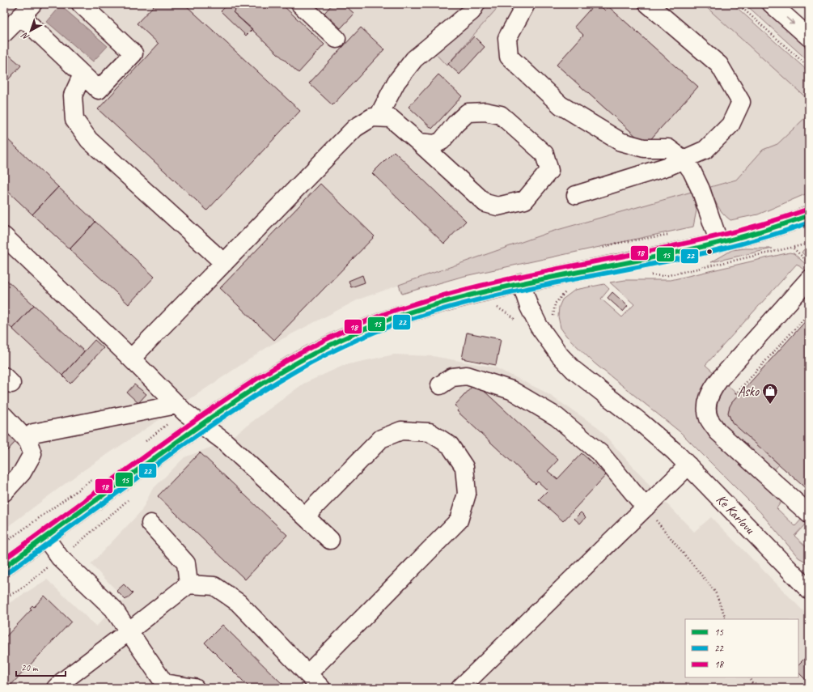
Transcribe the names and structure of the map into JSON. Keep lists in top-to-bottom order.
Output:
{
  "streets": {
    "street": ["Ke Karlovu"]
  },
  "places": {
    "shop": ["Asko"]
  },
  "lines": ["transit line 18", "transit line 15", "transit line 22"],
  "legend": ["15", "22", "18"],
  "scale_bar": "20 m",
  "north": "bottom left"
}
